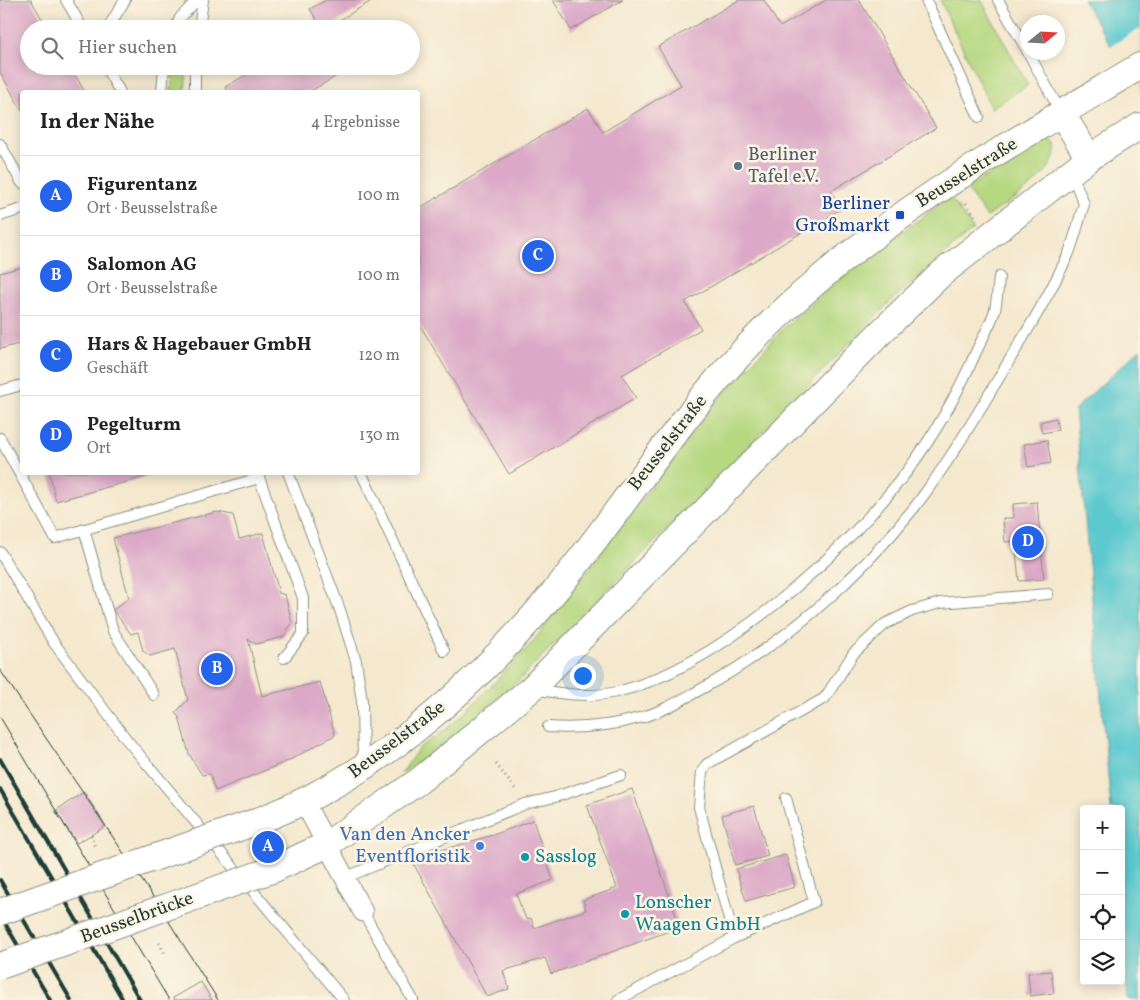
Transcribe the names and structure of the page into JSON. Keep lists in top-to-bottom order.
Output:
{
  "streets": {
    "main road": ["Beusselstraße", "Beusselbrücke"]
  },
  "places": {
    "other": [
      "Berliner Tafel e.V.",
      "Van den Ancker Eventfloristik",
      "Sasslog",
      "Lonscher Waagen GmbH"
    ],
    "transit": ["Berliner Großmarkt"]
  },
  "north": "right",
  "page": {
    "search": "Hier suchen",
    "heading": ["In der Nähe", "4 Ergebnisse"],
    "list": [
      {
        "mark": "A",
        "name": "Figurentanz",
        "note": "Ort · Beusselstraße",
        "value": "100 m"
      },
      {
        "mark": "B",
        "name": "Salomon AG",
        "note": "Ort · Beusselstraße",
        "value": "100 m"
      },
      {
        "mark": "C",
        "name": "Hars & Hagebauer GmbH",
        "note": "Geschäft",
        "value": "120 m"
      },
      {
        "mark": "D",
        "name": "Pegelturm",
        "note": "Ort",
        "value": "130 m"
      }
    ],
    "pins": [
      "C",
      "D",
      "B",
      "A"
    ],
    "map_buttons": ["+", "−"]
  }
}
